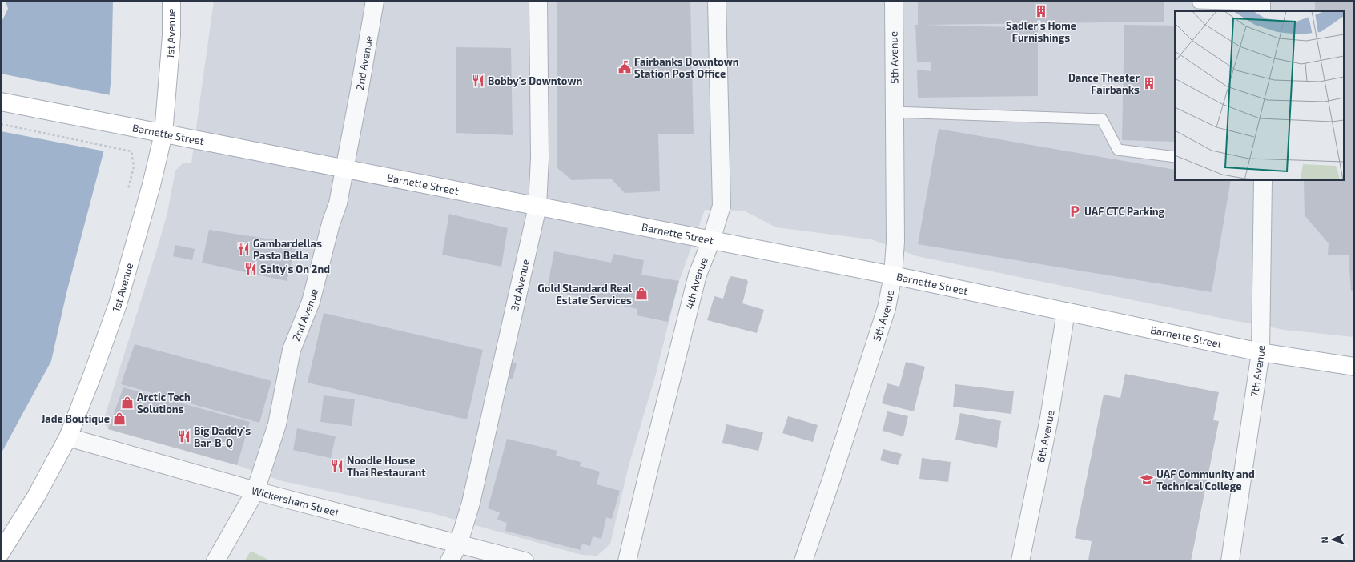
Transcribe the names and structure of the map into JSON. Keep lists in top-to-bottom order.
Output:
{
  "streets": {
    "main road": ["1st Avenue", "Barnette Street"],
    "street": [
      "5th Avenue",
      "2nd Avenue",
      "4th Avenue",
      "3rd Avenue",
      "7th Avenue",
      "6th Avenue",
      "Wickersham Street"
    ]
  },
  "crossings": [
    ["1st Avenue", "Barnette Street"],
    ["1st Avenue", "Wickersham Street"],
    ["5th Avenue", "Barnette Street"],
    ["2nd Avenue", "Barnette Street"],
    ["2nd Avenue", "Wickersham Street"],
    ["Barnette Street", "4th Avenue"],
    ["Barnette Street", "3rd Avenue"],
    ["Barnette Street", "7th Avenue"],
    ["Barnette Street", "6th Avenue"],
    ["3rd Avenue", "Wickersham Street"]
  ],
  "places": {
    "building": ["Sadler's Home Furnishings", "Dance Theater Fairbanks"],
    "public building": ["Fairbanks Downtown Station Post Office"],
    "restaurant": [
      "Bobby's Downtown",
      "Gambardellas Pasta Bella",
      "Salty's On 2nd",
      "Big Daddy's Bar-B-Q",
      "Noodle House Thai Restaurant"
    ],
    "parking": ["UAF CTC Parking"],
    "shop": ["Gold Standard Real Estate Services", "Arctic Tech Solutions", "Jade Boutique"],
    "school or university": ["UAF Community and Technical College"]
  },
  "north": "left"
}
